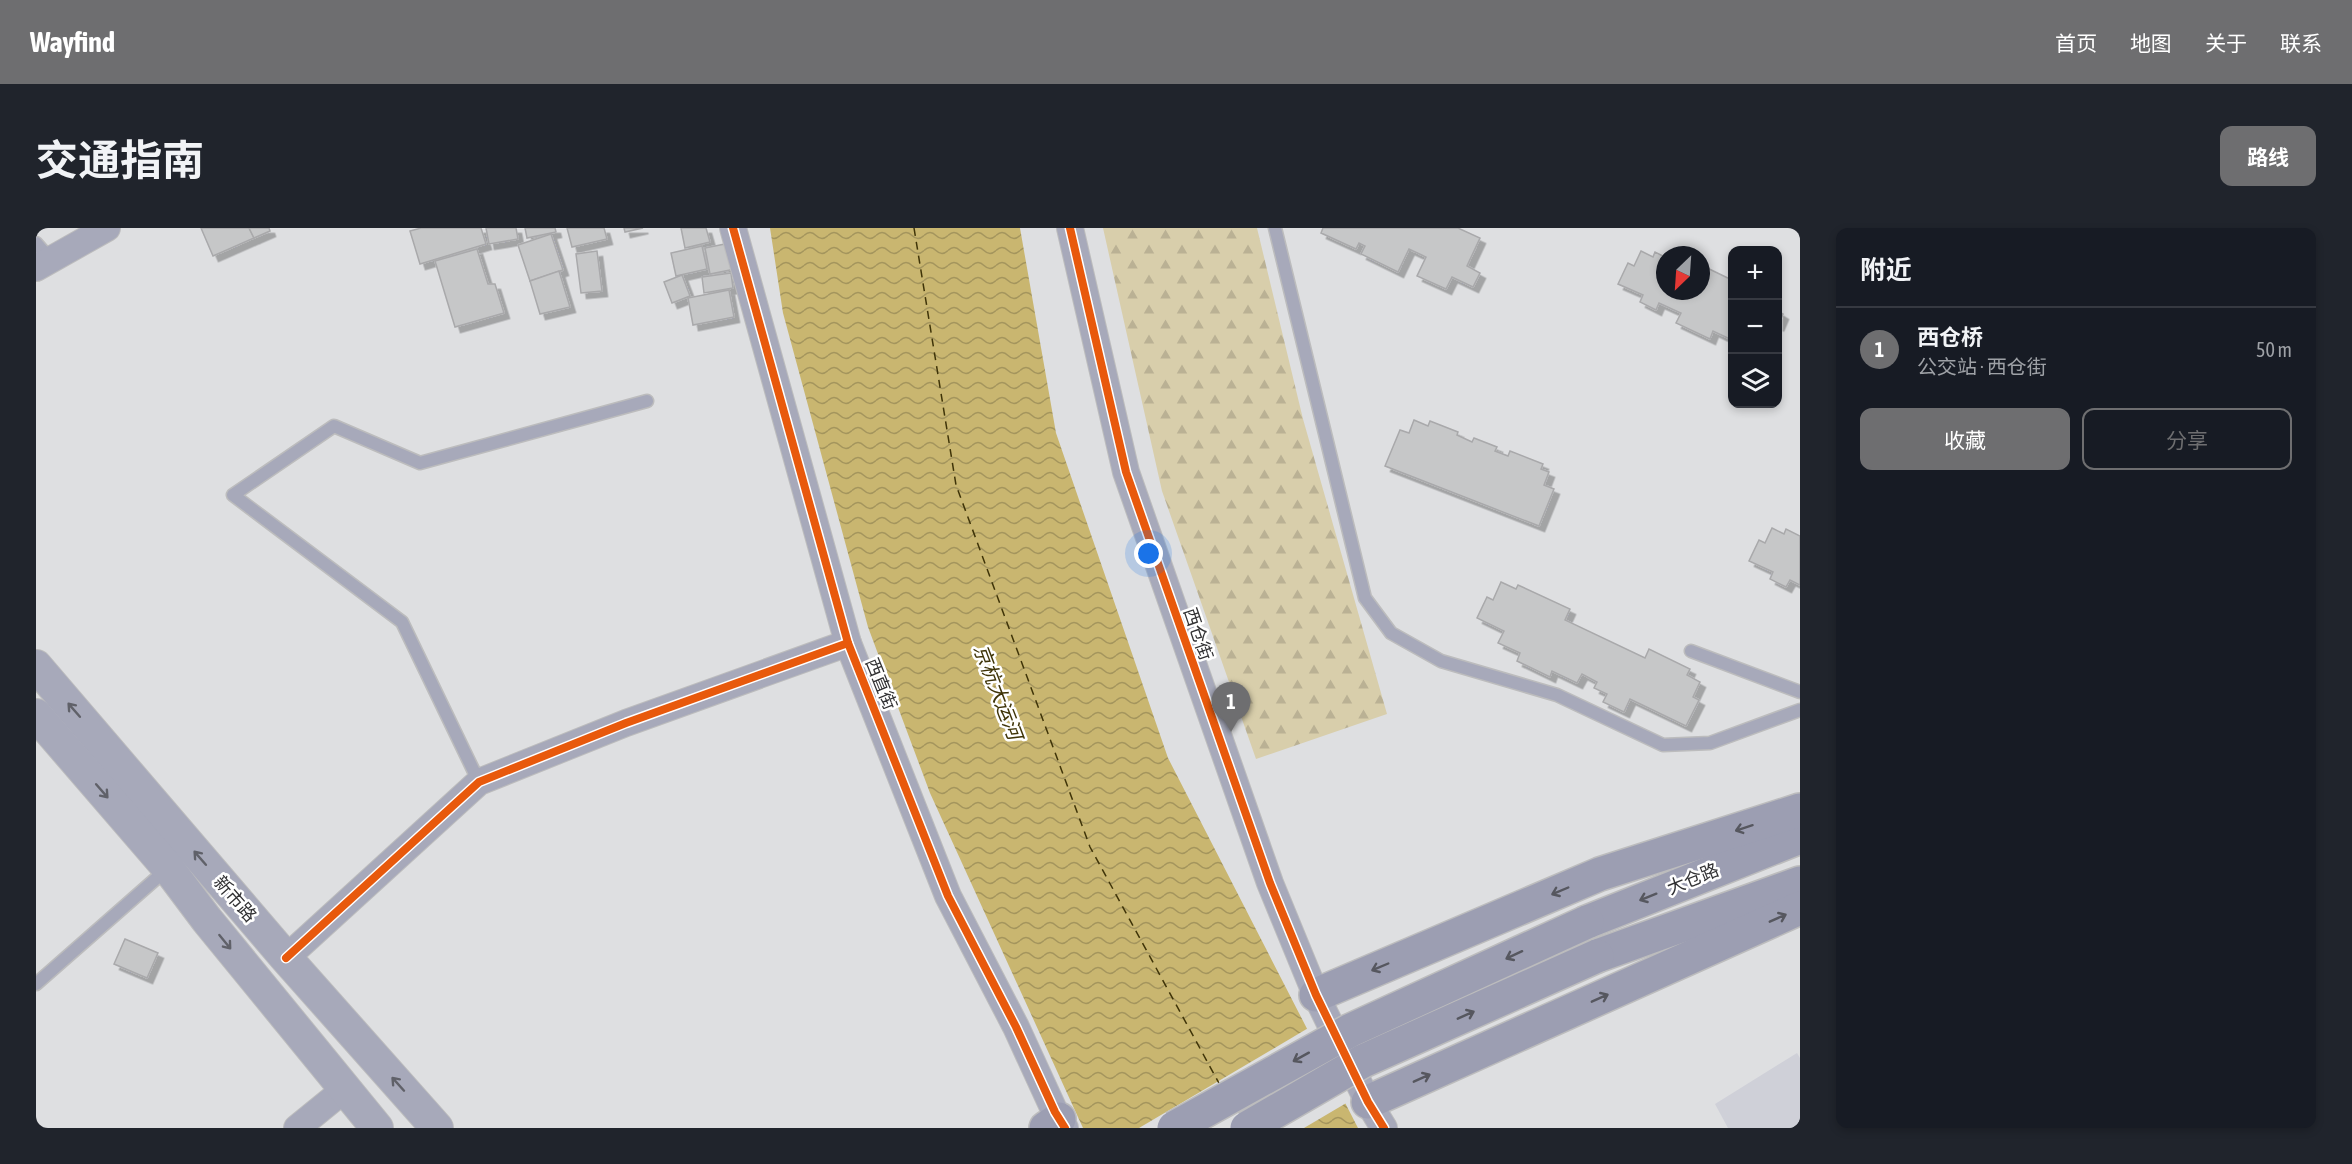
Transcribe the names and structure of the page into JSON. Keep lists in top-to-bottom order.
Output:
{
  "streets": {
    "main road": ["大仓路"],
    "street": ["西仓街", "西直街", "新市路"]
  },
  "water": ["京杭大运河"],
  "north": "bottom left",
  "page": {
    "header": "Wayfind",
    "nav": [
      "首页",
      "地图",
      "关于",
      "联系"
    ],
    "title": "交通指南",
    "buttons": [
      "路线",
      ["收藏", "分享"]
    ],
    "heading": "附近",
    "map_buttons": ["+", "−"],
    "list": [
      {
        "mark": "1",
        "name": "西仓桥",
        "note": "公交站 · 西仓街",
        "value": "50 m"
      }
    ],
    "pins": "1"
  }
}
